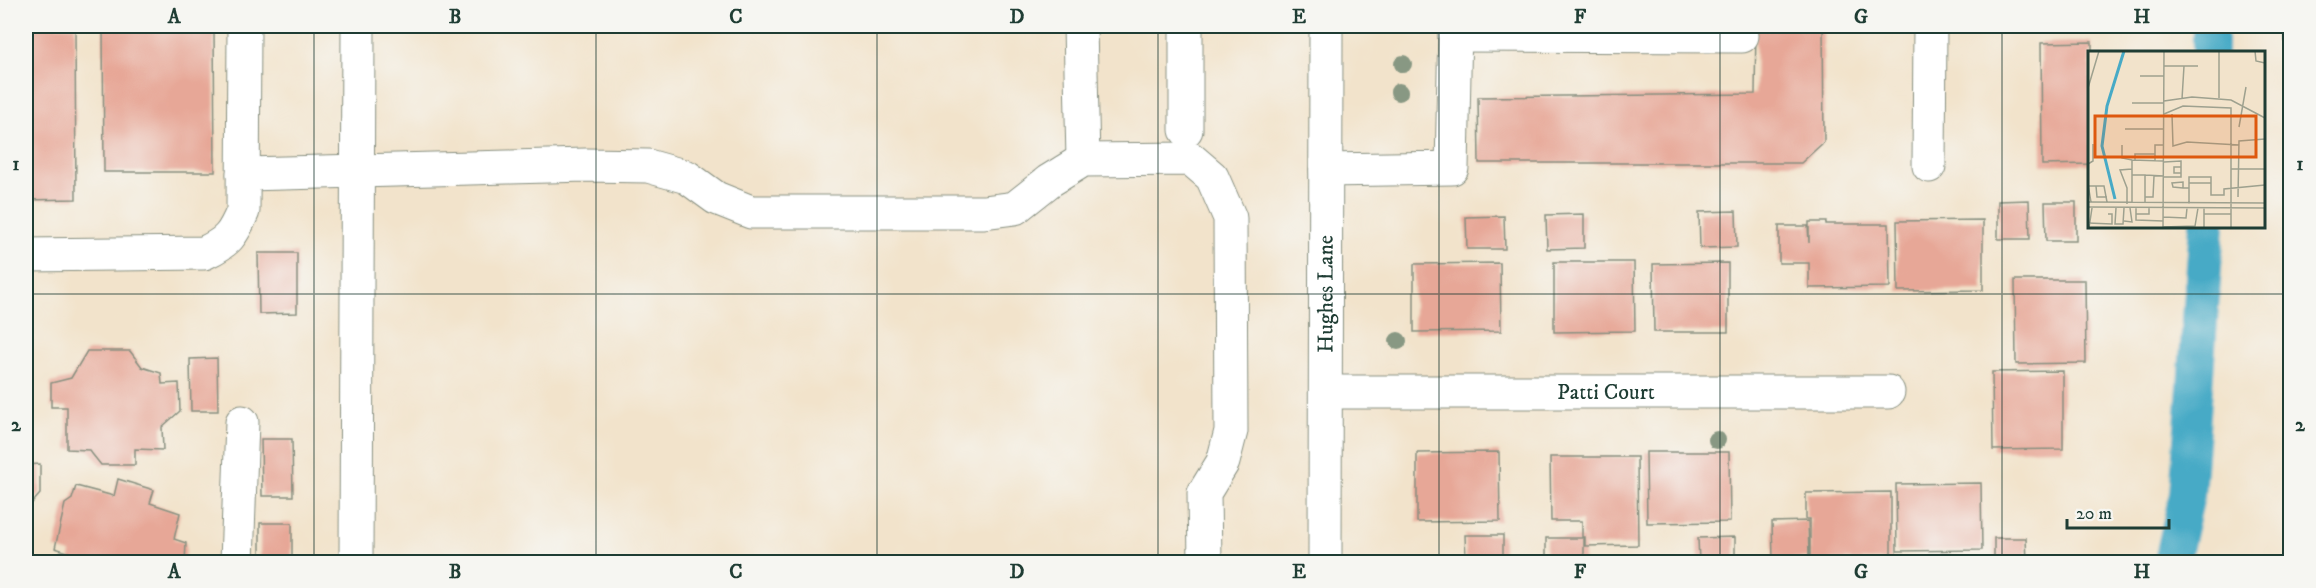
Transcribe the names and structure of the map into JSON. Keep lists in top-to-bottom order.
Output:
{
  "streets": {
    "street": ["Hughes Lane", "Patti Court"]
  },
  "crossings": [
    ["Hughes Lane", "Patti Court"]
  ],
  "scale_bar": "20 m",
  "grid": {
    "columns": [
      "A",
      "B",
      "C",
      "D",
      "E",
      "F",
      "G",
      "H"
    ],
    "rows": ["1", "2"]
  }
}
